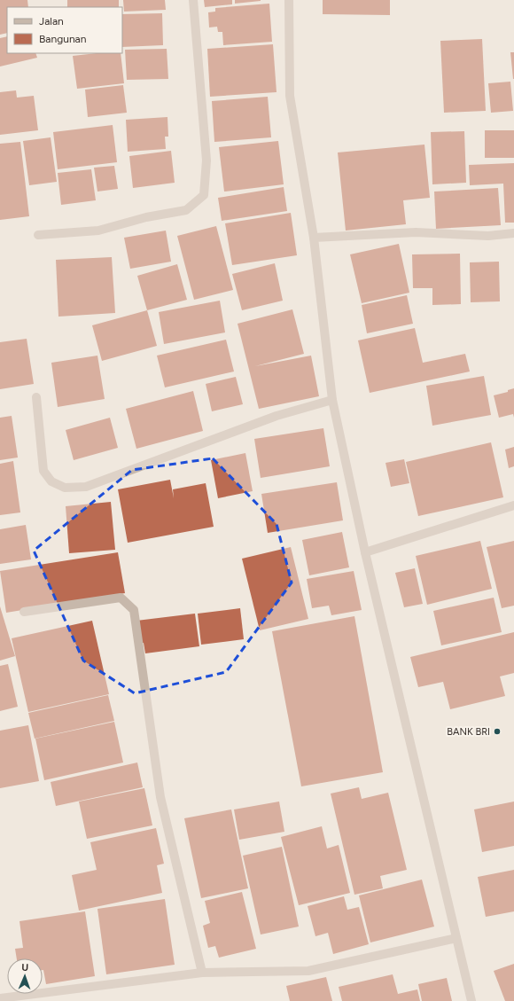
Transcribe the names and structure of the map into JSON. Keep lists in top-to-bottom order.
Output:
{
  "places": ["BANK BRI"],
  "legend": ["Jalan", "Bangunan"],
  "north": "top"
}
